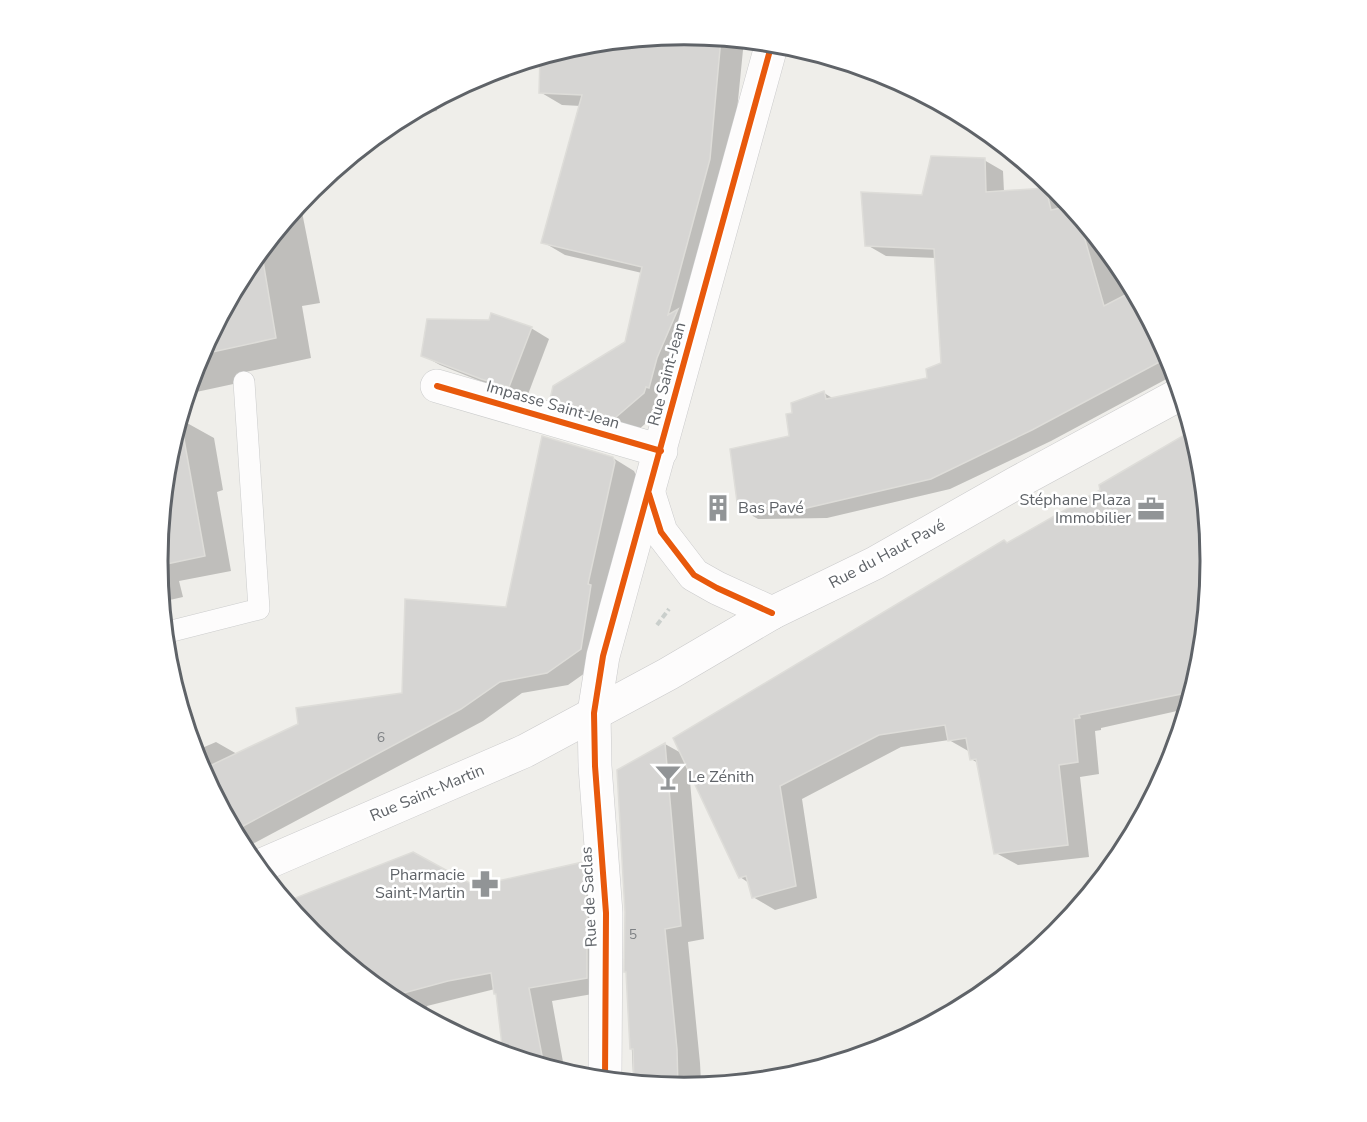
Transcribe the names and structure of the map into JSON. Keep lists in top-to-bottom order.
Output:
{
  "streets": {
    "street": [
      "Rue Saint-Jean",
      "Impasse Saint-Jean",
      "Rue du Haut Pavé",
      "Rue Saint-Martin",
      "Rue de Saclas"
    ]
  },
  "crossings": [
    ["Rue Saint-Jean", "Impasse Saint-Jean"],
    ["Rue Saint-Jean", "Rue du Haut Pavé"],
    ["Rue Saint-Jean", "Rue Saint-Martin"],
    ["Rue Saint-Jean", "Rue de Saclas"],
    ["Rue du Haut Pavé", "Rue Saint-Martin"],
    ["Rue du Haut Pavé", "Rue de Saclas"],
    ["Rue Saint-Martin", "Rue de Saclas"]
  ],
  "places": {
    "building": ["Bas Pavé"],
    "office": ["Stéphane Plaza Immobilier"],
    "bar": ["Le Zénith"],
    "pharmacy": ["Pharmacie Saint-Martin"]
  },
  "house_numbers": ["6", "5"]
}
